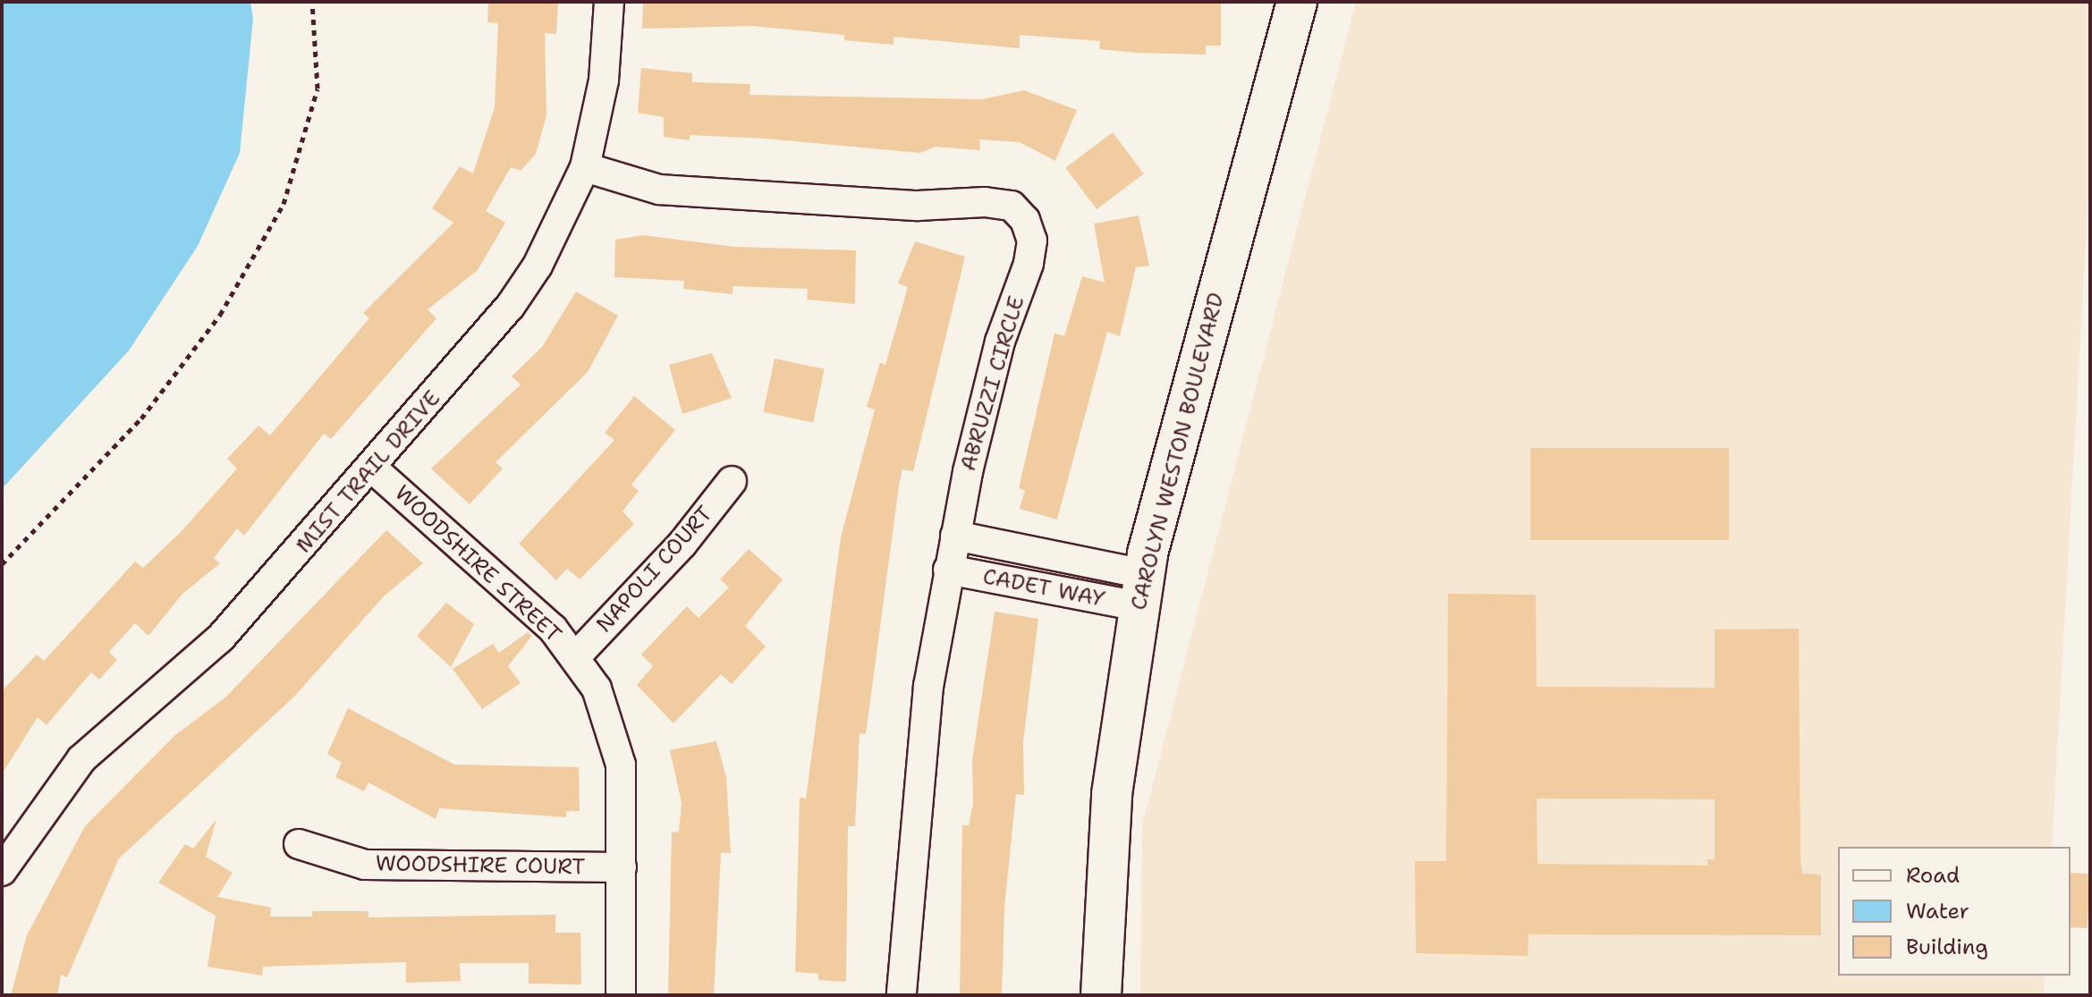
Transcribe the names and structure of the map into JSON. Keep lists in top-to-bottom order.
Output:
{
  "streets": {
    "street": [
      "ABRUZZI CIRCLE",
      "CAROLYN WESTON BOULEVARD",
      "MIST TRAIL DRIVE",
      "WOODSHIRE STREET",
      "NAPOLI COURT",
      "CADET WAY",
      "WOODSHIRE COURT"
    ]
  },
  "crossings": [
    ["ABRUZZI CIRCLE", "MIST TRAIL DRIVE"],
    ["ABRUZZI CIRCLE", "CADET WAY"],
    ["CAROLYN WESTON BOULEVARD", "CADET WAY"],
    ["MIST TRAIL DRIVE", "WOODSHIRE STREET"],
    ["WOODSHIRE STREET", "NAPOLI COURT"],
    ["WOODSHIRE STREET", "WOODSHIRE COURT"]
  ],
  "legend": ["Road", "Water", "Building"]
}
